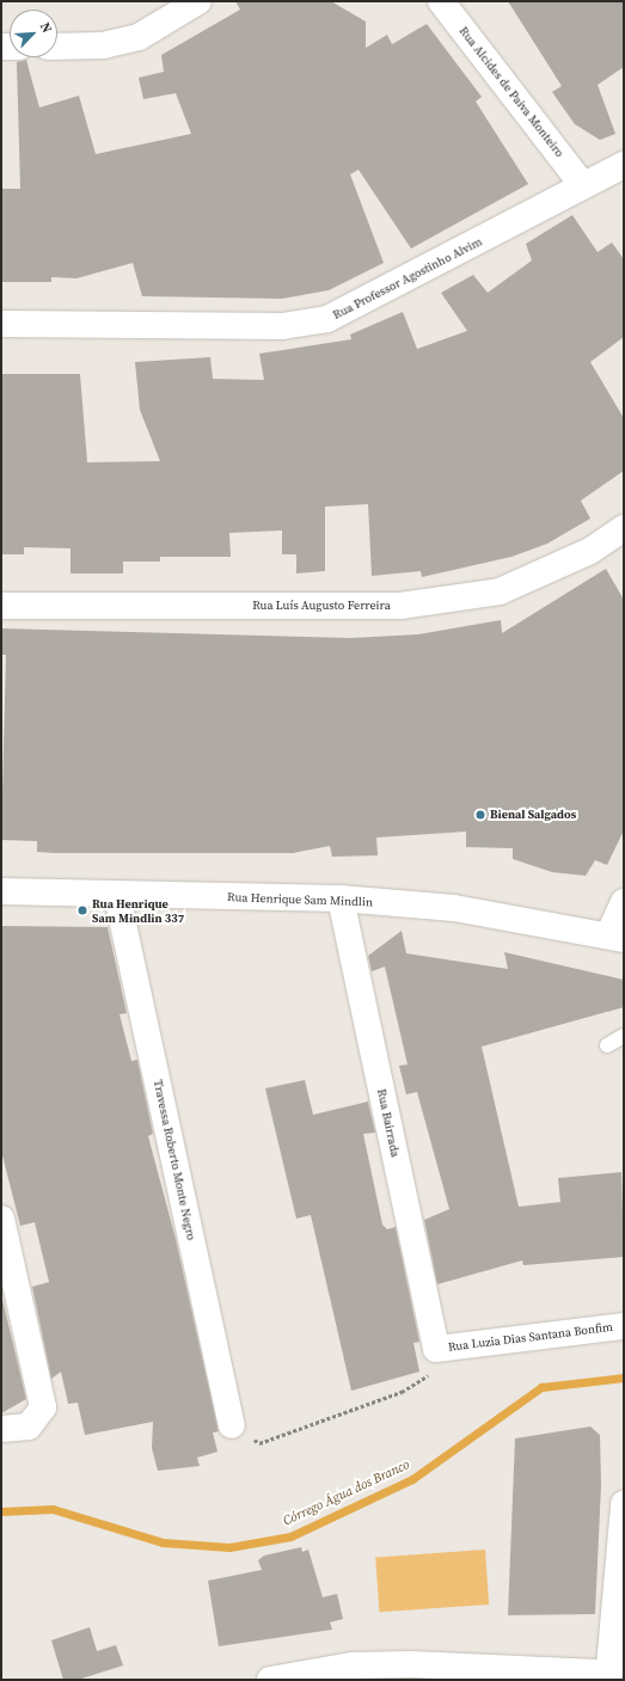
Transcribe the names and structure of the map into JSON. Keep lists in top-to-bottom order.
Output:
{
  "streets": {
    "street": [
      "Rua Alcides de Paiva Monteiro",
      "Rua Professor Agostinho Alvim",
      "Rua Luís Augusto Ferreira",
      "Rua Henrique Sam Mindlin",
      "Rua Bairrada",
      "Travessa Roberto Monte Negro",
      "Rua Luzia Dias Santana Bonfim"
    ]
  },
  "crossings": [
    ["Rua Alcides de Paiva Monteiro", "Rua Professor Agostinho Alvim"],
    ["Rua Henrique Sam Mindlin", "Rua Bairrada"],
    ["Rua Henrique Sam Mindlin", "Travessa Roberto Monte Negro"],
    ["Rua Bairrada", "Rua Luzia Dias Santana Bonfim"]
  ],
  "water": ["Córrego Água dos Branco"],
  "places": ["Bienal Salgados", "Rua Henrique Sam Mindlin 337"],
  "north": "top right"
}
